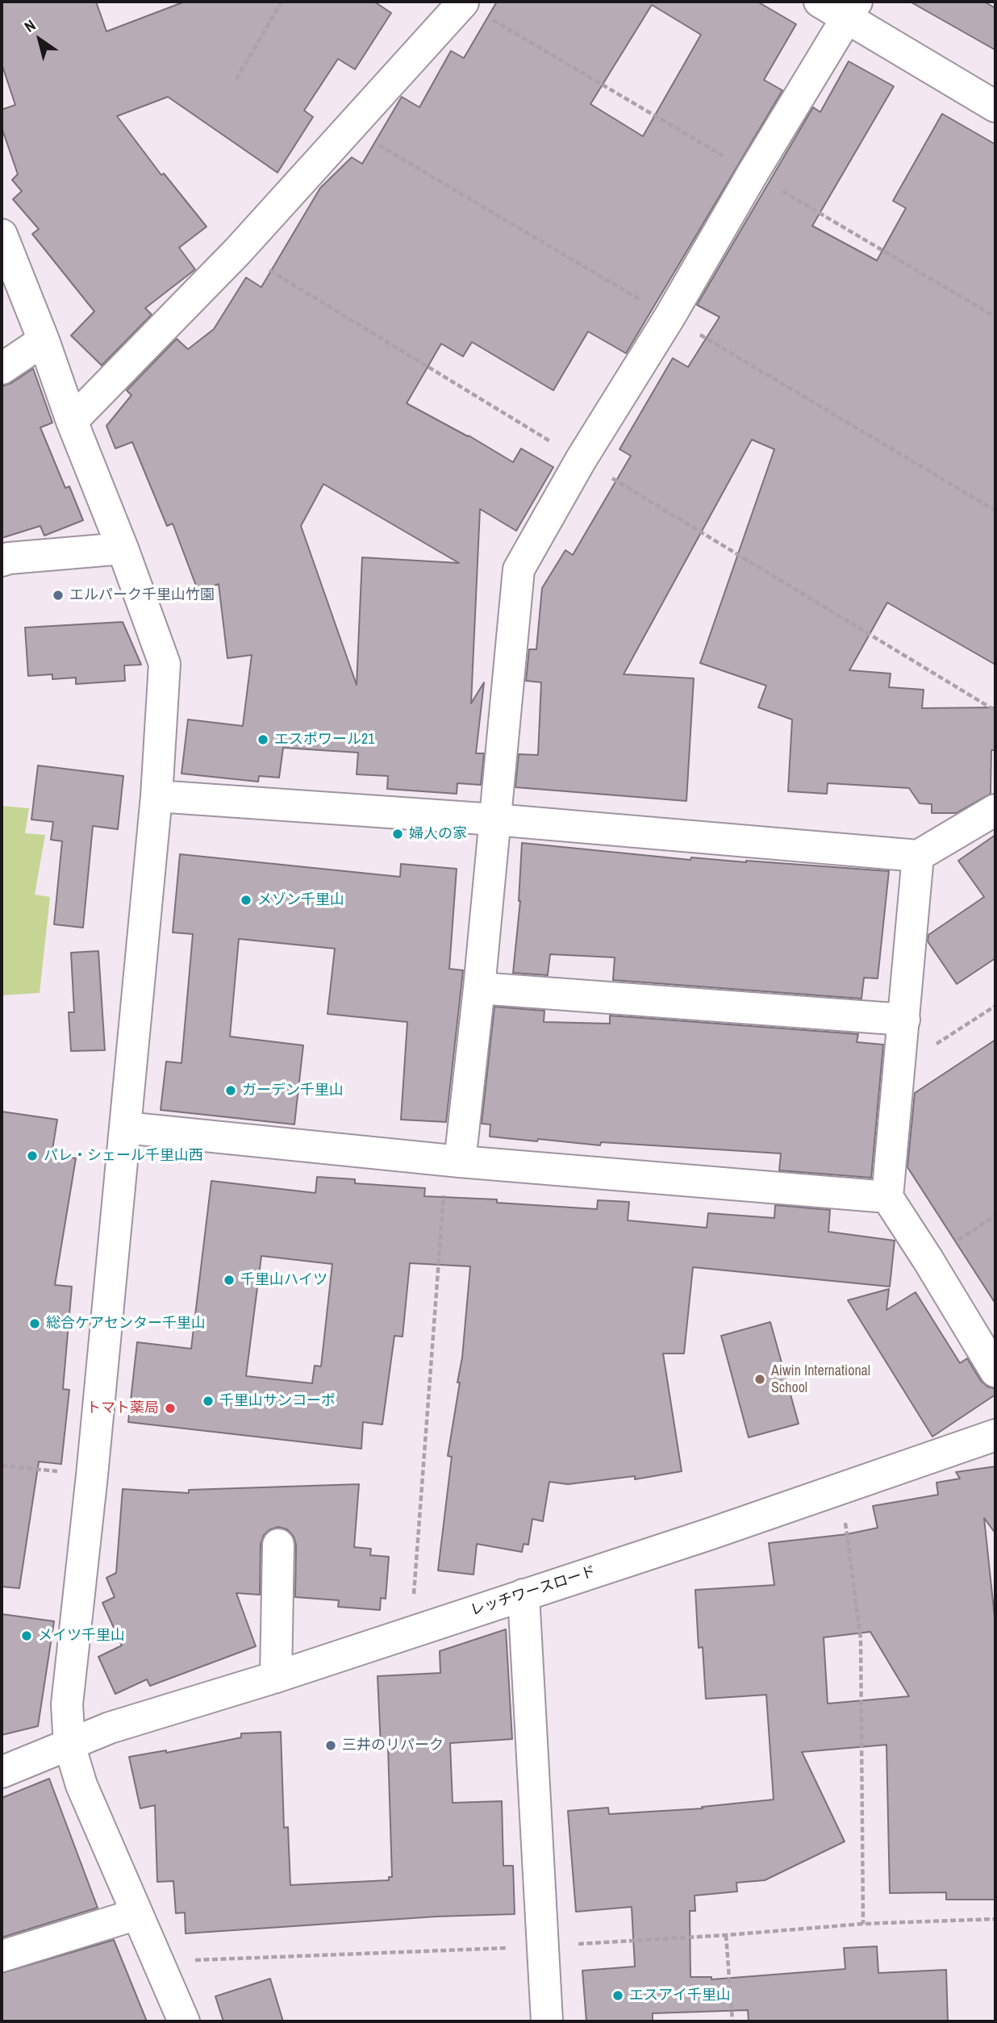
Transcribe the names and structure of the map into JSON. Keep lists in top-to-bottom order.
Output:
{
  "streets": {
    "street": ["レッチワースロード"]
  },
  "places": [
    "エルパーク千里山竹園",
    "エスポワール21",
    "婦人の家",
    "メゾン千里山",
    "ガーデン千里山",
    "パレ・シェール千里山西",
    "千里山ハイツ",
    "総合ケアセンター千里山",
    "Aiwin International School",
    "千里山サンコーポ",
    "トマト薬局",
    "メイツ千里山",
    "三井のリパーク",
    "エスアイ千里山"
  ],
  "north": "top left"
}
